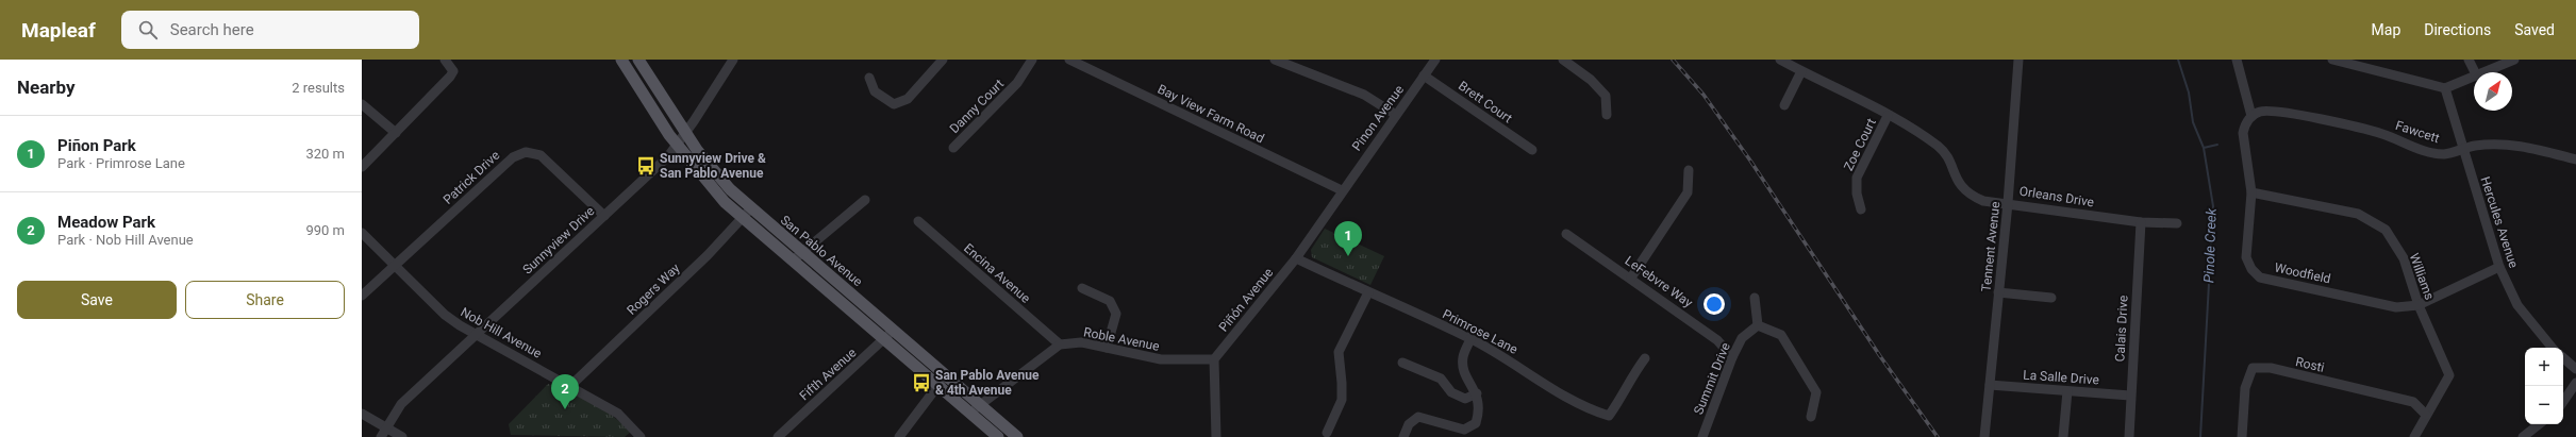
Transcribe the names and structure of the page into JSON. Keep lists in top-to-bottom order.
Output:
{
  "streets": {
    "main road": ["San Pablo Avenue"],
    "street": [
      "Brett Court",
      "Danny Court",
      "Bay View Farm Road",
      "Pinon Avenue",
      "Fawcett",
      "Zoe Court",
      "Patrick Drive",
      "Orleans Drive",
      "Hercules Avenue",
      "Sunnyview Drive",
      "Tennent Avenue",
      "Encina Avenue",
      "Woodfield",
      "Williams",
      "LeFebvre Way",
      "Rogers Way",
      "Piñón Avenue",
      "Calais Drive",
      "Primrose Lane",
      "Nob Hill Avenue",
      "Roble Avenue",
      "Rosti",
      "Fifth Avenue",
      "La Salle Drive",
      "Summit Drive"
    ]
  },
  "crossings": [
    ["Brett Court", "Pinon Avenue"],
    ["Bay View Farm Road", "Pinon Avenue"],
    ["Bay View Farm Road", "Piñón Avenue"],
    ["Pinon Avenue", "Piñón Avenue"],
    ["Fawcett", "Hercules Avenue"],
    ["Fawcett", "Woodfield"],
    ["Zoe Court", "Orleans Drive"],
    ["Patrick Drive", "Sunnyview Drive"],
    ["Patrick Drive", "Nob Hill Avenue"],
    ["Orleans Drive", "Tennent Avenue"],
    ["Orleans Drive", "Calais Drive"],
    ["Hercules Avenue", "Woodfield"],
    ["Sunnyview Drive", "San Pablo Avenue"],
    ["Sunnyview Drive", "Nob Hill Avenue"],
    ["Tennent Avenue", "La Salle Drive"],
    ["San Pablo Avenue", "Rogers Way"],
    ["San Pablo Avenue", "Fifth Avenue"],
    ["Encina Avenue", "Roble Avenue"],
    ["Woodfield", "Williams"],
    ["Williams", "Rosti"],
    ["LeFebvre Way", "Summit Drive"],
    ["Rogers Way", "Nob Hill Avenue"],
    ["Piñón Avenue", "Primrose Lane"],
    ["Piñón Avenue", "Roble Avenue"],
    ["Calais Drive", "La Salle Drive"]
  ],
  "water": ["Pinole Creek"],
  "places": {
    "bus stop": ["Sunnyview Drive & San Pablo Avenue", "San Pablo Avenue & 4th Avenue"]
  },
  "north": "top right",
  "page": {
    "header": "Mapleaf",
    "search": "Search here",
    "nav": ["Map", "Directions", "Saved"],
    "heading": ["Nearby", "2 results"],
    "list": [
      {
        "mark": "1",
        "name": "Piñon Park",
        "note": "Park · Primrose Lane",
        "value": "320 m"
      },
      {
        "mark": "2",
        "name": "Meadow Park",
        "note": "Park · Nob Hill Avenue",
        "value": "990 m"
      }
    ],
    "pins": ["1", "2"],
    "buttons": ["Save", "Share"],
    "map_buttons": ["+", "−"]
  }
}
